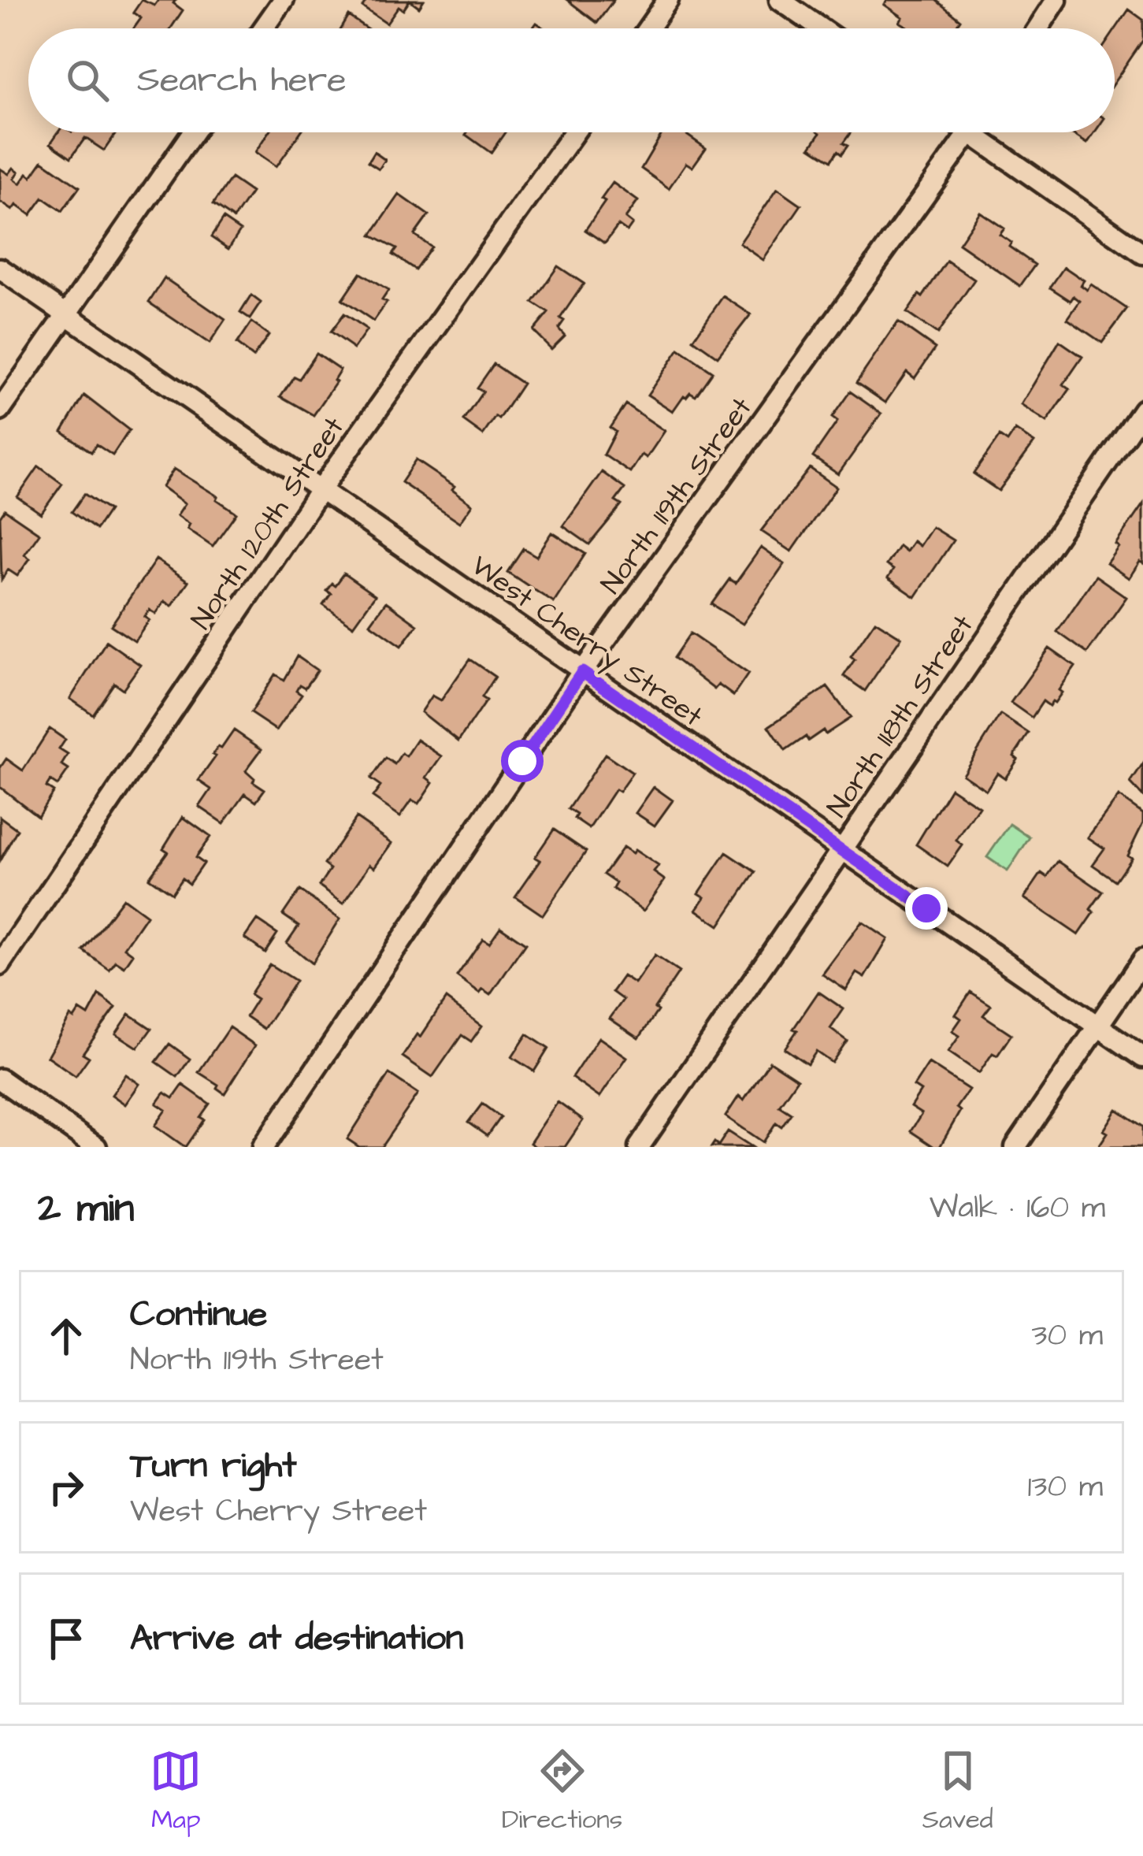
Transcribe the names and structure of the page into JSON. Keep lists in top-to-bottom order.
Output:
{
  "streets": {
    "street": [
      "North 119th Street",
      "North 120th Street",
      "West Cherry Street",
      "North 118th Street"
    ]
  },
  "crossings": [
    ["North 119th Street", "West Cherry Street"],
    ["North 120th Street", "West Cherry Street"],
    ["West Cherry Street", "North 118th Street"]
  ],
  "page": {
    "search": "Search here",
    "heading": ["2 min", "Walk · 160 m"],
    "list": [
      ["Continue", "North 119th Street", "30 m"],
      ["Turn right", "West Cherry Street", "130 m"],
      "Arrive at destination"
    ],
    "nav": ["Map", "Directions", "Saved"]
  }
}
